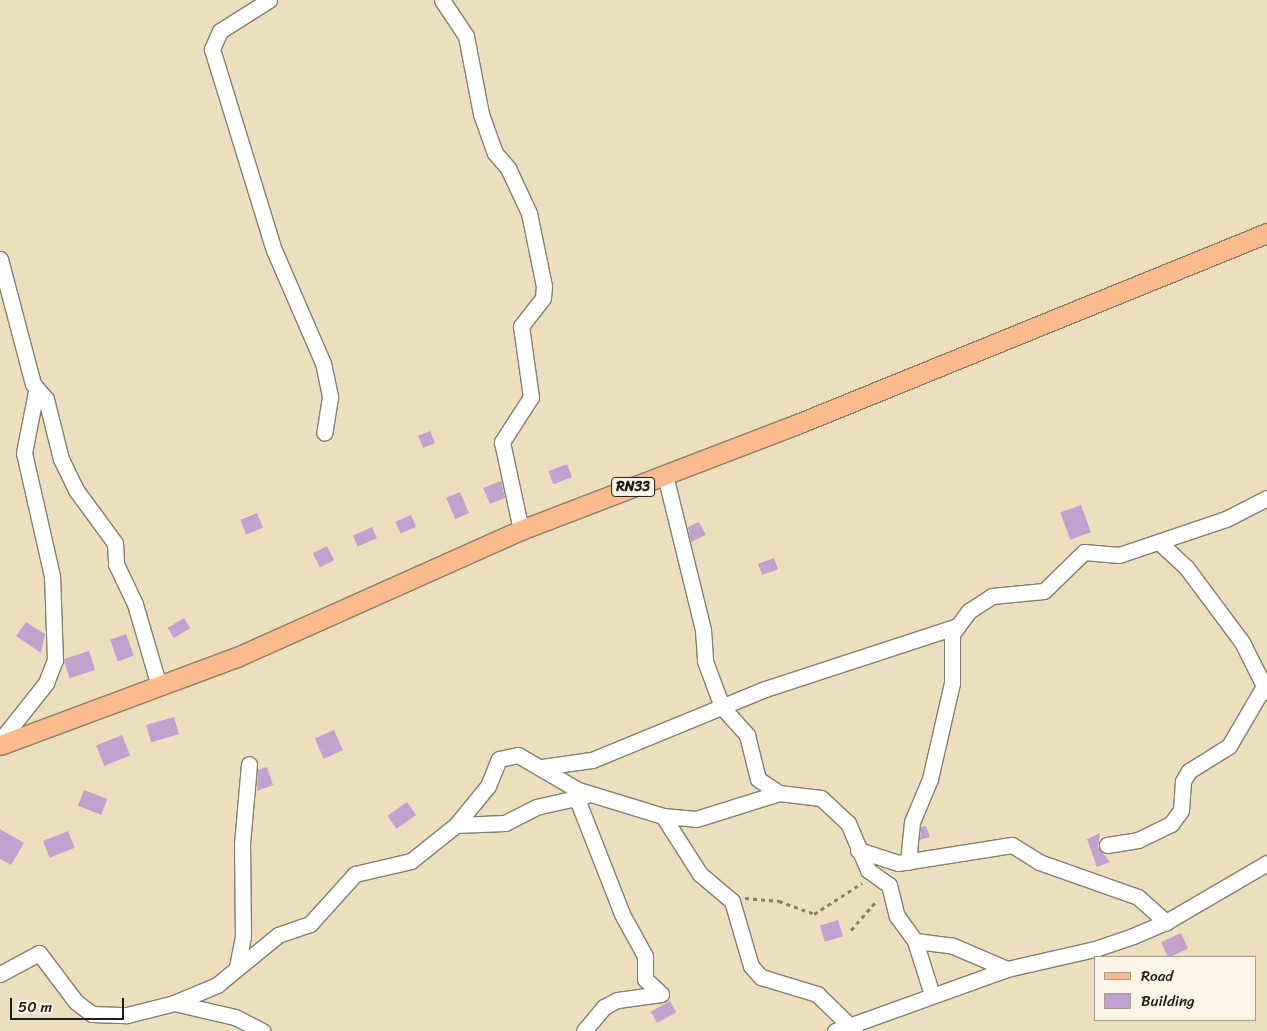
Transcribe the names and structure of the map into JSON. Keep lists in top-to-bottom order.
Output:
{
  "streets": {
    "main road": ["RN33"]
  },
  "legend": ["Road", "Building"],
  "scale_bar": "50 m"
}
